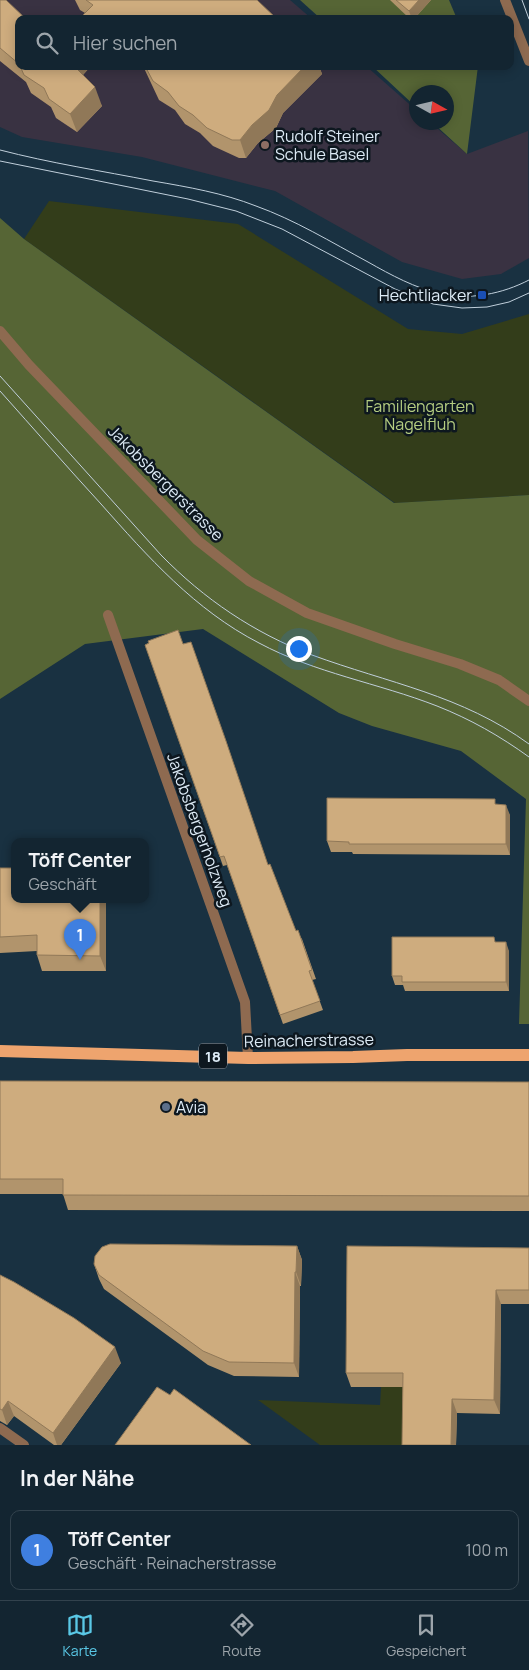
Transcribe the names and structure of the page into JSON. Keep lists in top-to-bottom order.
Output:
{
  "streets": {
    "main road": ["Reinacherstrasse", "18"],
    "street": ["Jakobsbergerstrasse", "Jakobsbergerholzweg"]
  },
  "crossings": [
    ["Jakobsbergerholzweg", "Reinacherstrasse"]
  ],
  "parks": ["Familiengarten Nagelfluh"],
  "places": {
    "other": ["Rudolf Steiner Schule Basel", "Avia"],
    "transit": ["Hechtliacker"]
  },
  "north": "right",
  "page": {
    "search": "Hier suchen",
    "popup": ["Töff Center", "Geschäft"],
    "pins": "1",
    "heading": "In der Nähe",
    "list": [
      {
        "mark": "1",
        "name": "Töff Center",
        "note": "Geschäft · Reinacherstrasse",
        "value": "100 m"
      }
    ],
    "nav": ["Karte", "Route", "Gespeichert"]
  }
}
